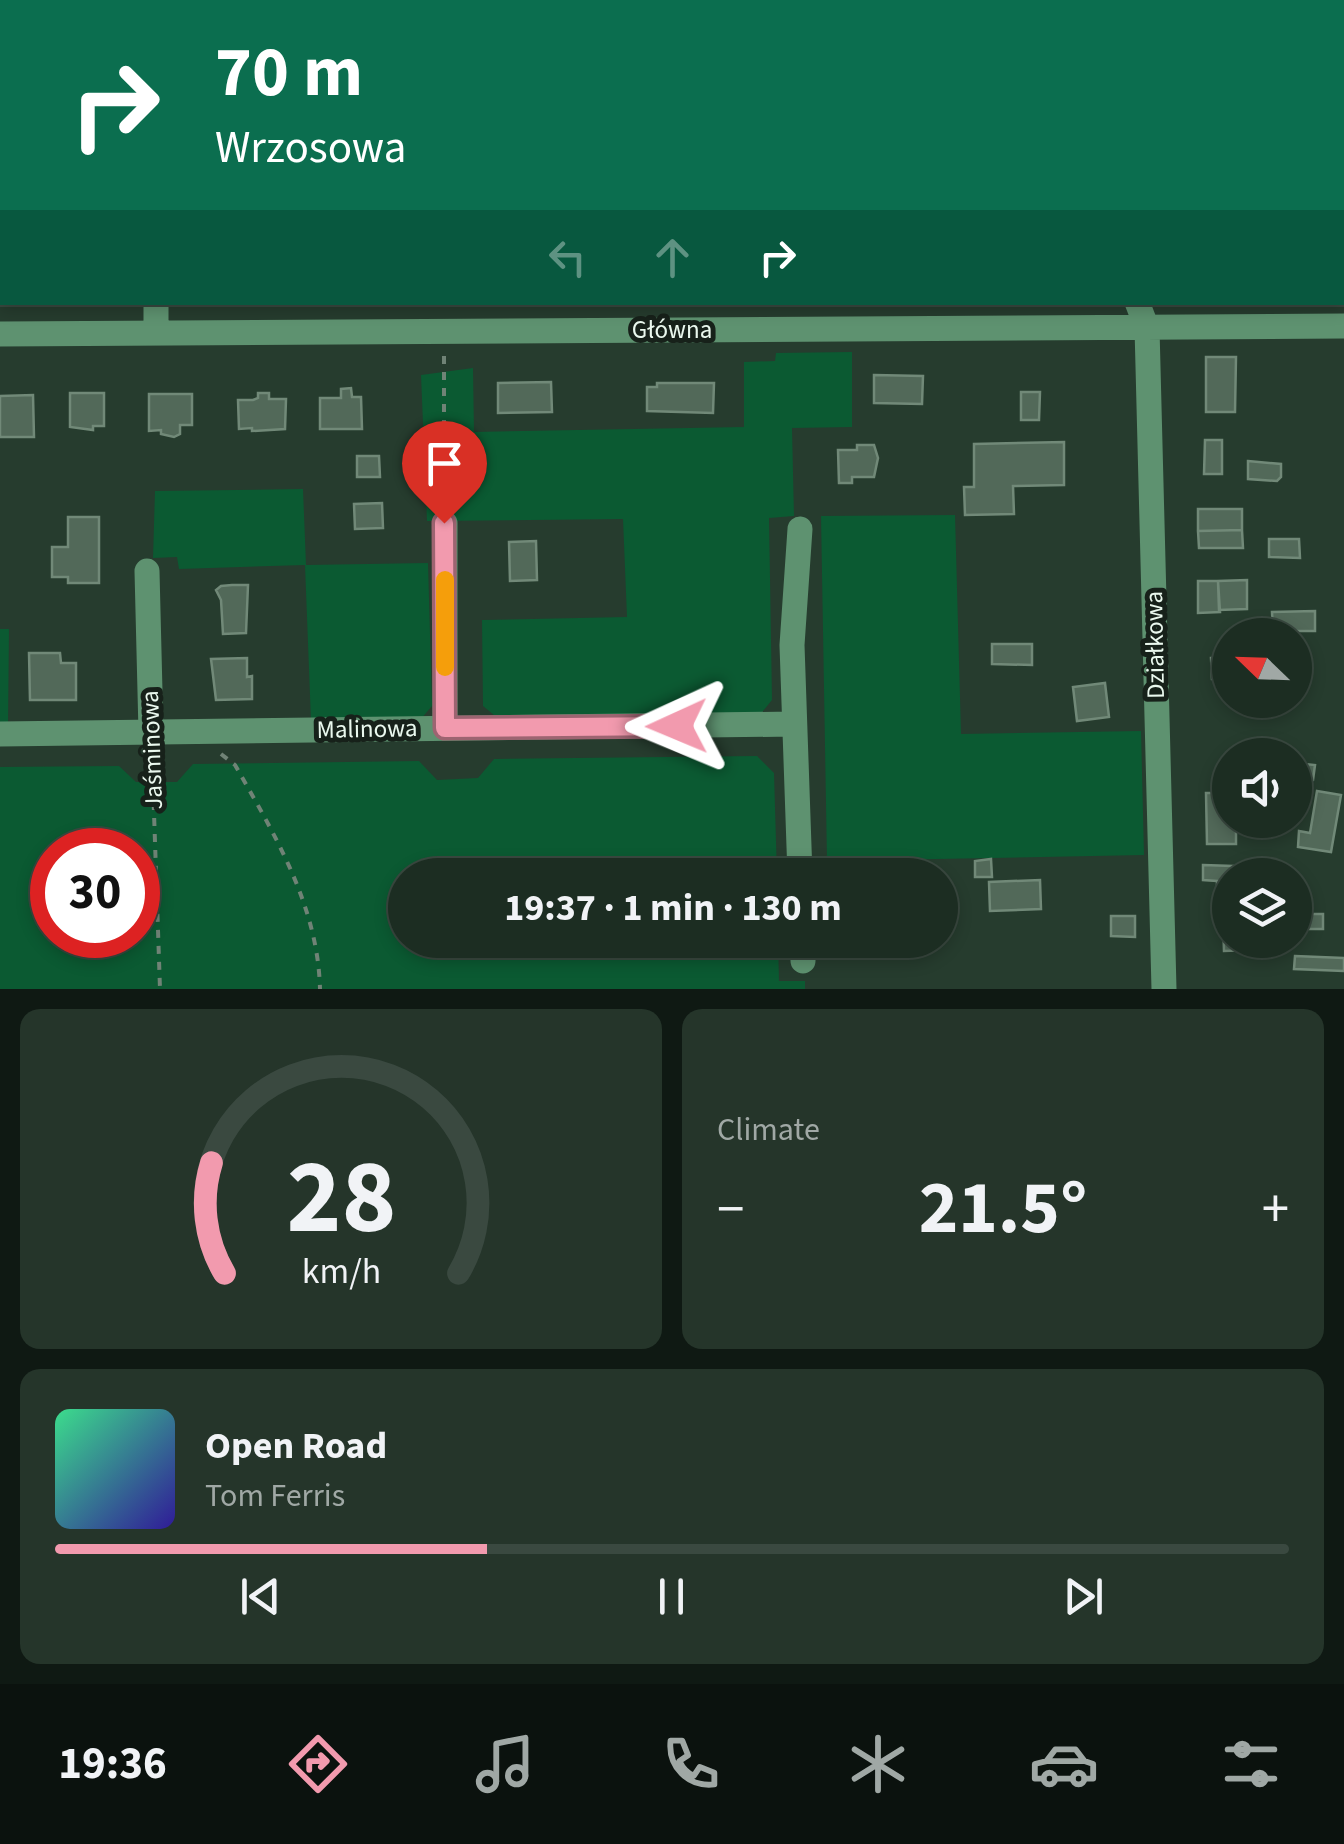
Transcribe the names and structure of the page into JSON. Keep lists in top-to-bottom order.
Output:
{
  "streets": {
    "street": [
      "Główna",
      "Działkowa",
      "Malinowa",
      "Jaśminowa"
    ]
  },
  "crossings": [
    ["Główna", "Działkowa"],
    ["Malinowa", "Jaśminowa"]
  ],
  "north": "top left",
  "page": {
    "turn": ["70 m", "Wrzosowa"],
    "limit": "30",
    "trip": "19:37 · 1 min · 130 m",
    "tile": "Climate",
    "heat": ["−", "21.5°", "+"],
    "song": ["Open Road", "Tom Ferris"],
    "tabs": "19:36",
    "gauge": ["28", "km/h"]
  }
}
